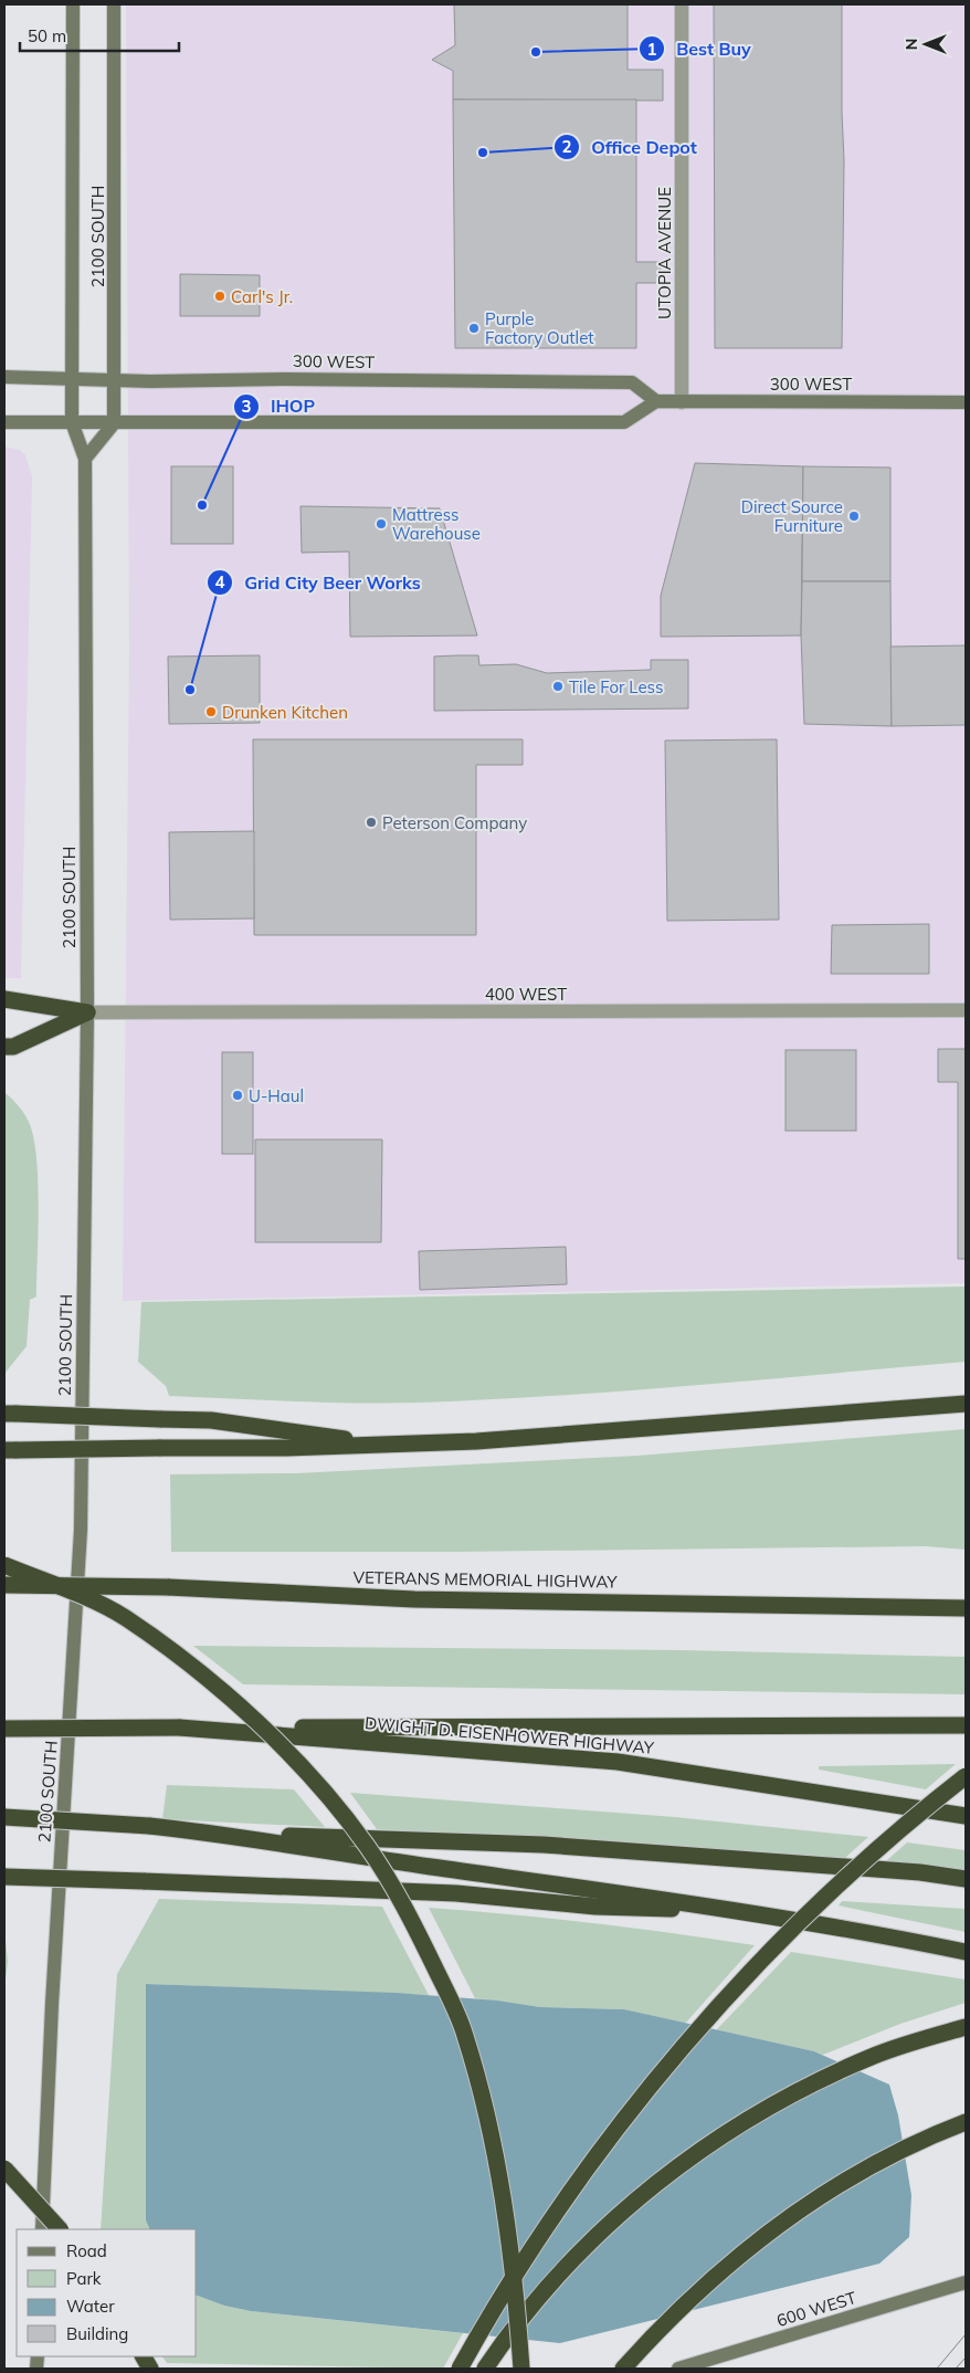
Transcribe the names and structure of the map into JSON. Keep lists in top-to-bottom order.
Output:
{
  "streets": {
    "highway": ["VETERANS MEMORIAL HIGHWAY", "DWIGHT D. EISENHOWER HIGHWAY"],
    "main road": ["2100 SOUTH", "300 WEST", "600 WEST"],
    "street": ["UTOPIA AVENUE", "400 WEST"]
  },
  "crossings": [
    ["2100 SOUTH", "300 WEST"],
    ["2100 SOUTH", "400 WEST"],
    ["UTOPIA AVENUE", "300 WEST"]
  ],
  "places": [
    "Best Buy",
    "Office Depot",
    "Carl's Jr.",
    "Purple Factory Outlet",
    "IHOP",
    "Direct Source Furniture",
    "Mattress Warehouse",
    "Tile For Less",
    "Grid City Beer Works",
    "Drunken Kitchen",
    "Peterson Company",
    "U-Haul"
  ],
  "legend": [
    "Road",
    "Park",
    "Water",
    "Building"
  ],
  "scale_bar": "50 m",
  "north": "left"
}
